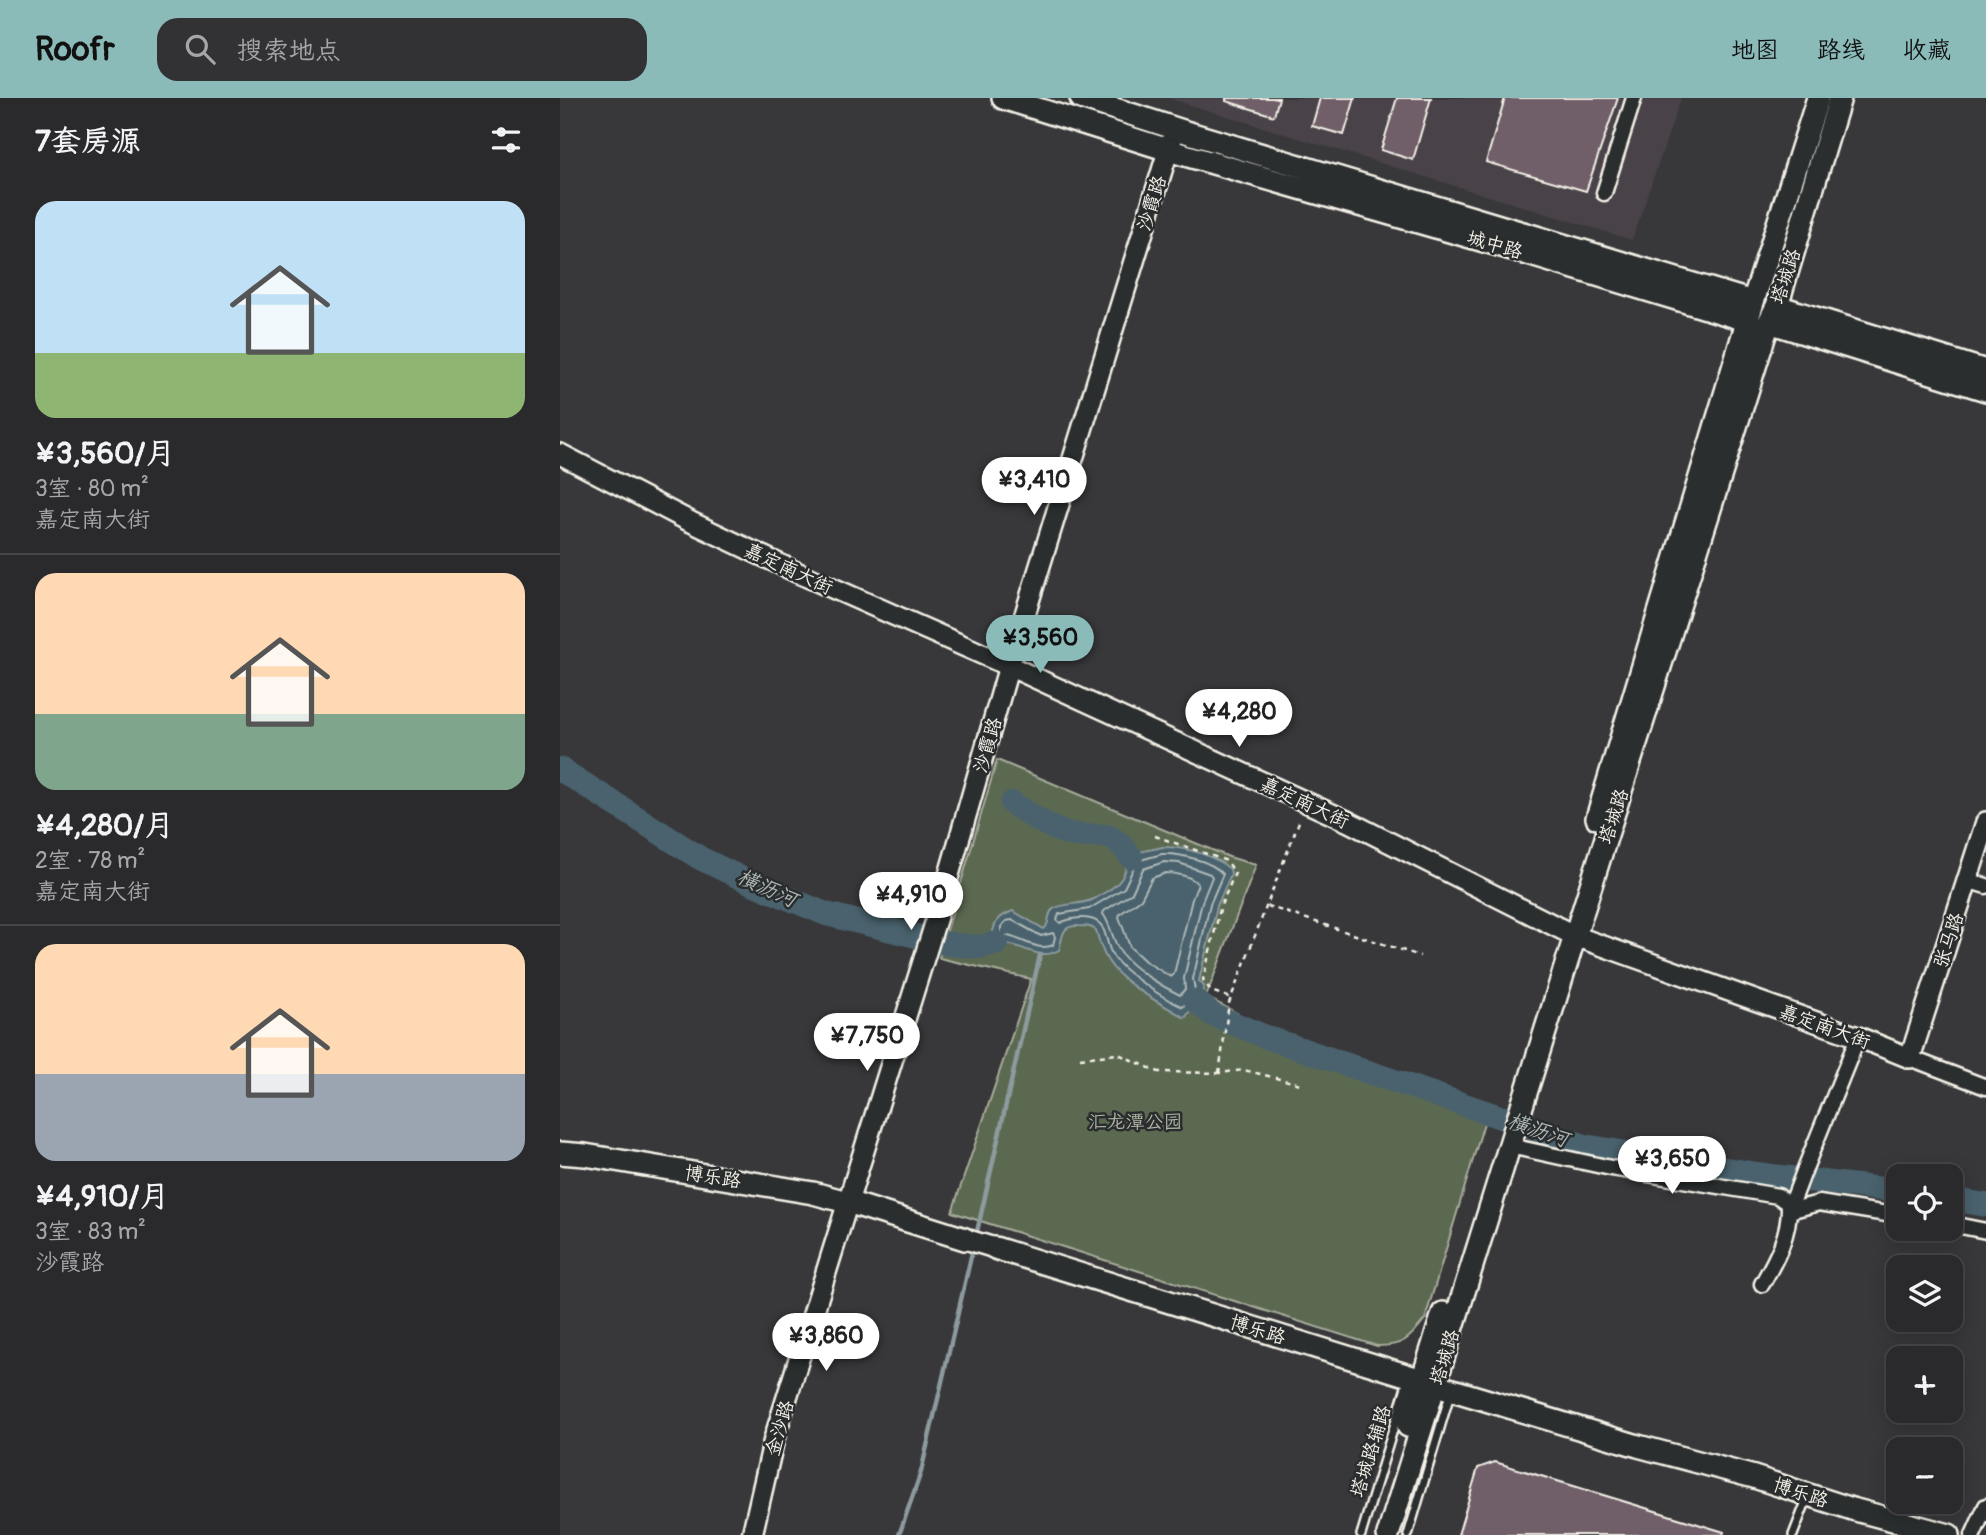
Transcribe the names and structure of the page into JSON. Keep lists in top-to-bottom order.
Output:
{
  "streets": {
    "main road": ["城中路", "塔城路", "博乐路"],
    "street": [
      "沙霞路",
      "嘉定南大街",
      "张马路",
      "金沙路"
    ],
    "lane": ["塔城路辅路"]
  },
  "crossings": [
    ["沙霞路", "城中路"],
    ["沙霞路", "嘉定南大街"],
    ["沙霞路", "博乐路"],
    ["沙霞路", "金沙路"],
    ["城中路", "塔城路"],
    ["塔城路", "嘉定南大街"],
    ["塔城路", "博乐路"],
    ["塔城路", "塔城路辅路"],
    ["嘉定南大街", "张马路"],
    ["博乐路", "金沙路"],
    ["博乐路", "塔城路辅路"]
  ],
  "water": ["横沥河"],
  "parks": ["汇龙潭公园"],
  "page": {
    "header": "Roofr",
    "search": "搜索地点",
    "nav": ["地图", "路线", "收藏"],
    "heading": "7套房源",
    "list": [
      {
        "name": "¥3,560/月",
        "note": "3室 · 80 m² · 嘉定南大街"
      },
      {
        "name": "¥4,280/月",
        "note": "2室 · 78 m² · 嘉定南大街"
      },
      {
        "name": "¥4,910/月",
        "note": "3室 · 83 m² · 沙霞路"
      }
    ],
    "price": [
      "¥3,410",
      "¥3,560",
      "¥4,280",
      "¥4,910",
      "¥7,750",
      "¥3,650",
      "¥3,860"
    ],
    "map_buttons": ["+", "−"]
  }
}
